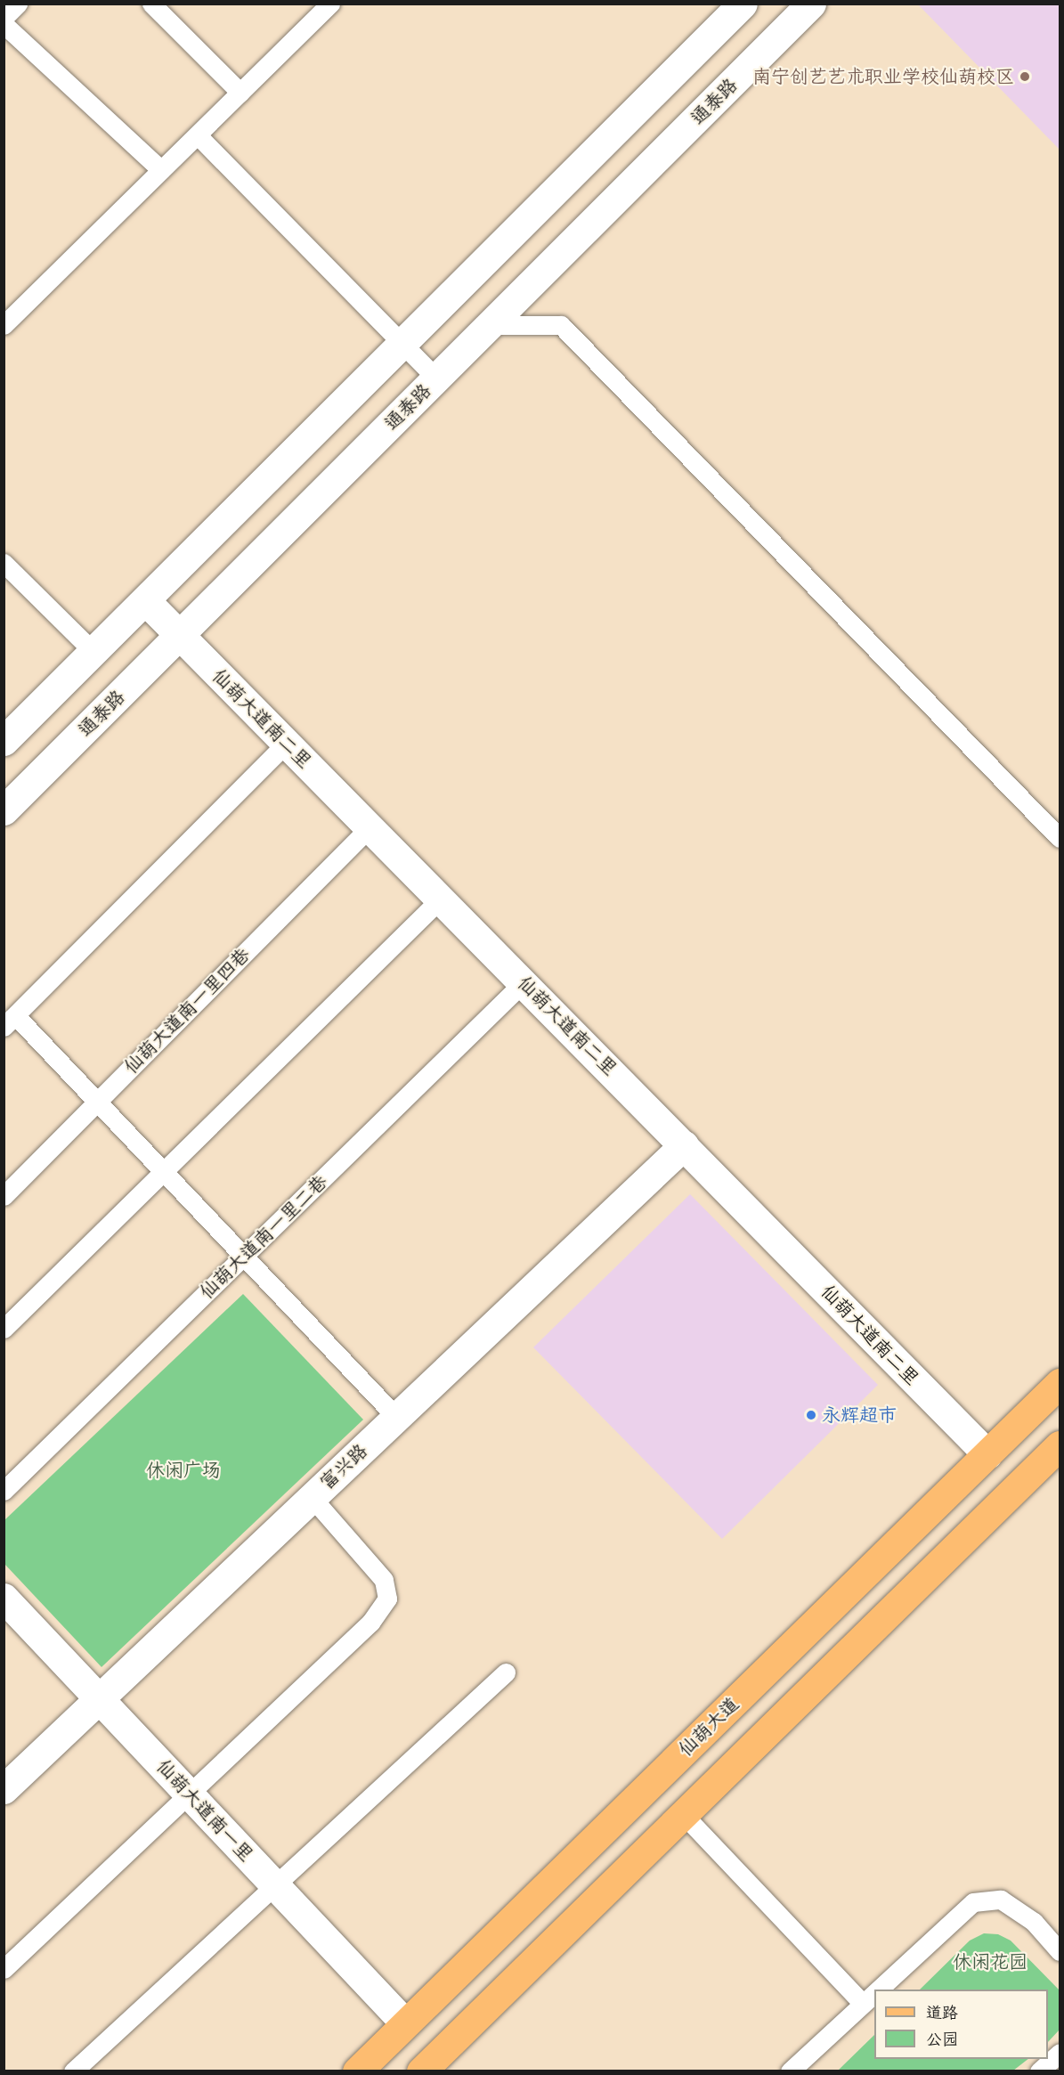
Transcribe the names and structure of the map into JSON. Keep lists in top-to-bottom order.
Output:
{
  "streets": {
    "main road": ["仙葫大道"],
    "street": [
      "通泰路",
      "仙葫大道南二里",
      "富兴路",
      "仙葫大道南一里"
    ],
    "lane": ["仙葫大道南一里四巷", "仙葫大道南一里二巷"]
  },
  "crossings": [
    ["通泰路", "仙葫大道南二里"],
    ["仙葫大道南二里", "仙葫大道南一里四巷"],
    ["仙葫大道南二里", "仙葫大道南一里二巷"],
    ["仙葫大道南二里", "富兴路"],
    ["仙葫大道南二里", "仙葫大道"],
    ["富兴路", "仙葫大道南一里"],
    ["仙葫大道", "仙葫大道南一里"]
  ],
  "parks": ["休闲广场", "休闲花园"],
  "places": ["南宁创艺艺术职业学校仙葫校区", "永辉超市"],
  "legend": ["道路", "公园"]
}
